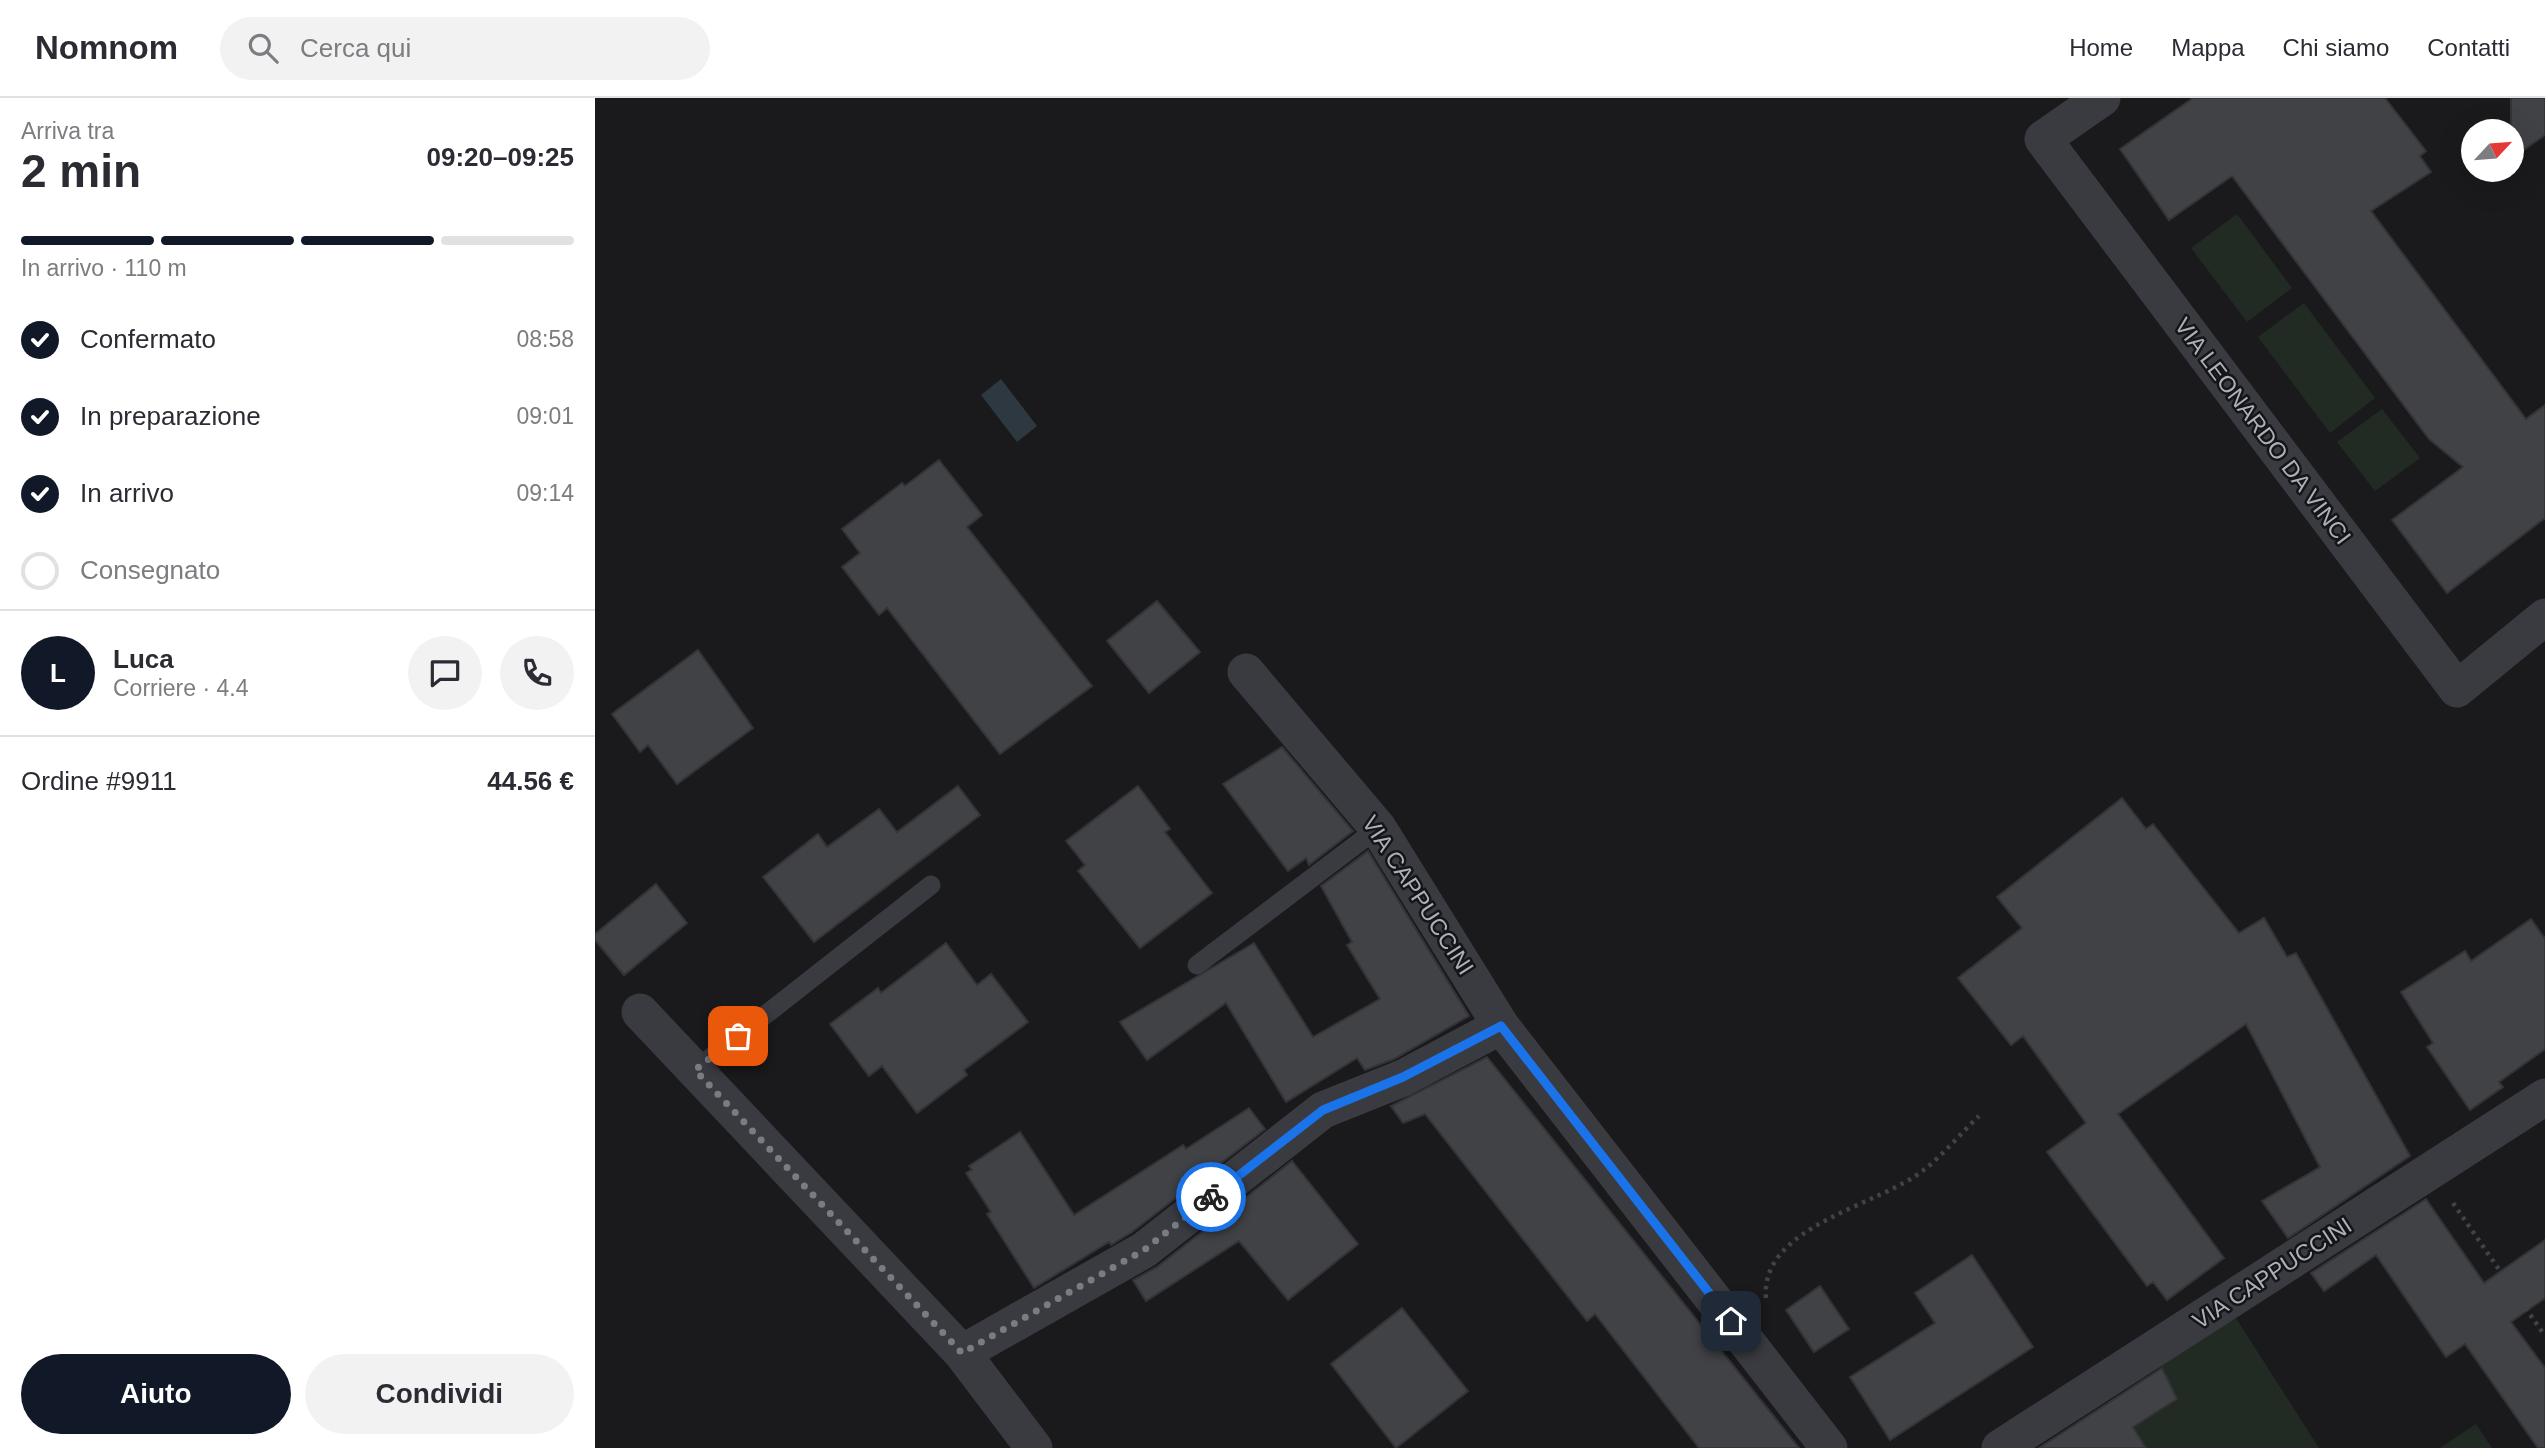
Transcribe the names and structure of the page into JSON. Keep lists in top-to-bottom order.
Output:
{
  "streets": {
    "street": ["VIA LEONARDO DA VINCI", "VIA CAPPUCCINI"]
  },
  "north": "top right",
  "page": {
    "header": "Nomnom",
    "search": "Cerca qui",
    "nav": [
      "Home",
      "Mappa",
      "Chi siamo",
      "Contatti"
    ],
    "heading": ["2 min", "Arriva tra", "09:20–09:25"],
    "panel": [
      "Luca",
      "Corriere · 4.4",
      "Ordine #9911",
      "44.56 €"
    ],
    "bar": "In arrivo · 110 m",
    "list": [
      ["Confermato", "08:58"],
      ["In preparazione", "09:01"],
      ["In arrivo", "09:14"],
      "Consegnato"
    ],
    "round": "L",
    "buttons": ["Aiuto", "Condividi"]
  }
}
